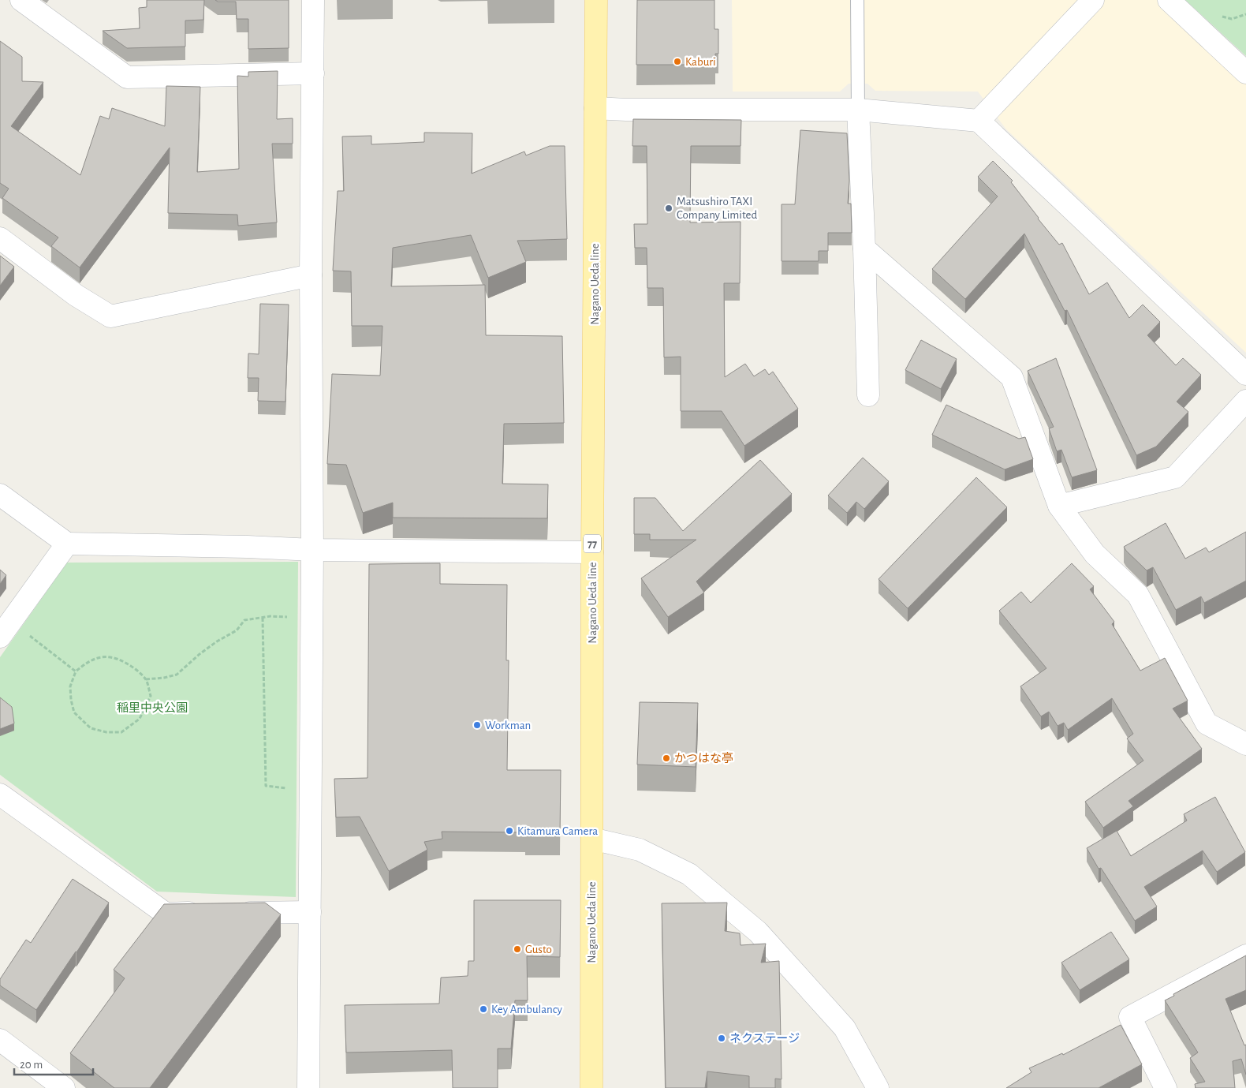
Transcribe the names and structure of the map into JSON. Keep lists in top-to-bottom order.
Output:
{
  "streets": {
    "main road": ["Nagano Ueda line", "77"]
  },
  "parks": ["稲里中央公園"],
  "places": [
    "Kaburi",
    "Matsushiro TAXI Company Limited",
    "Workman",
    "かつはな亭",
    "Kitamura Camera",
    "Gusto",
    "Key Ambulancy",
    "ネクステージ"
  ],
  "scale_bar": "20 m"
}
